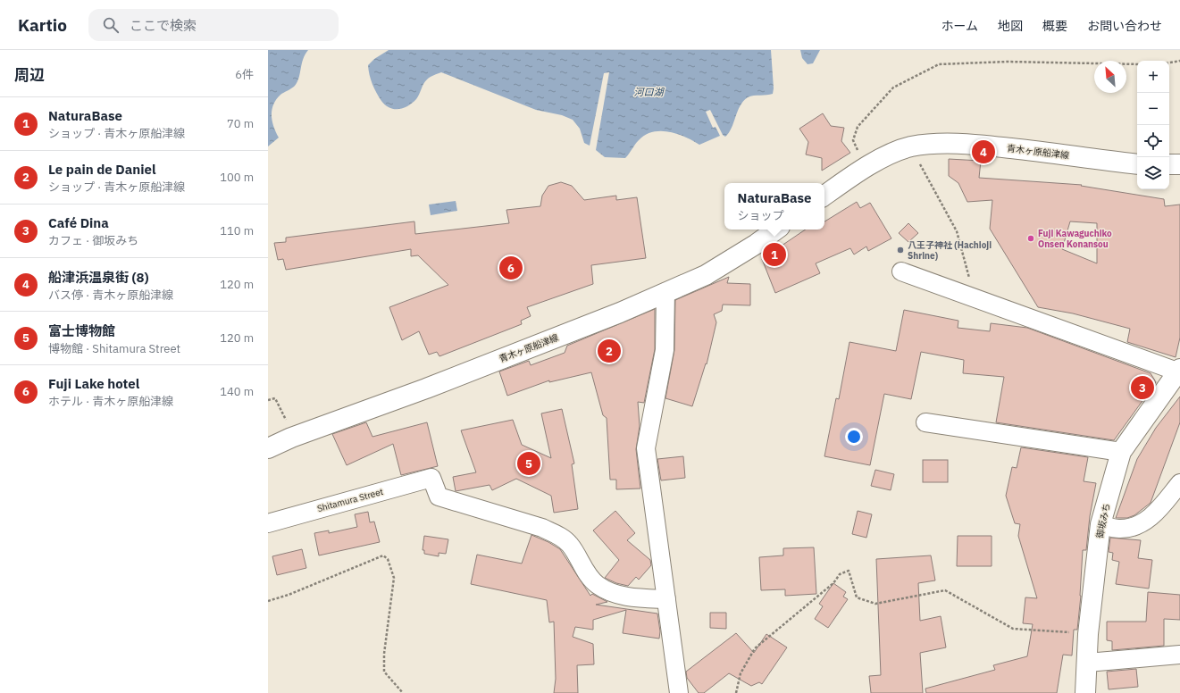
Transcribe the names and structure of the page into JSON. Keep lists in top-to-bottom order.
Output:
{
  "streets": {
    "main road": ["青木ヶ原船津線", "御坂みち"],
    "street": ["Shitamura Street"]
  },
  "water": ["河口湖"],
  "places": ["Fuji Kawaguchiko Onsen Konansou", "八王子神社 (Hachioji Shrine)"],
  "north": "top left",
  "page": {
    "header": "Kartio",
    "search": "ここで検索",
    "nav": [
      "ホーム",
      "地図",
      "概要",
      "お問い合わせ"
    ],
    "heading": ["周辺", "6件"],
    "map_buttons": ["+", "−"],
    "list": [
      {
        "mark": "1",
        "name": "NaturaBase",
        "note": "ショップ · 青木ヶ原船津線",
        "value": "70 m"
      },
      {
        "mark": "2",
        "name": "Le pain de Daniel",
        "note": "ショップ · 青木ヶ原船津線",
        "value": "100 m"
      },
      {
        "mark": "3",
        "name": "Café Dina",
        "note": "カフェ · 御坂みち",
        "value": "110 m"
      },
      {
        "mark": "4",
        "name": "船津浜温泉街 (8)",
        "note": "バス停 · 青木ヶ原船津線",
        "value": "120 m"
      },
      {
        "mark": "5",
        "name": "富士博物館",
        "note": "博物館 · Shitamura Street",
        "value": "120 m"
      },
      {
        "mark": "6",
        "name": "Fuji Lake hotel",
        "note": "ホテル · 青木ヶ原船津線",
        "value": "140 m"
      }
    ],
    "pins": [
      "4",
      "1",
      "6",
      "2",
      "3",
      "5"
    ],
    "popup": ["NaturaBase", "ショップ"]
  }
}
